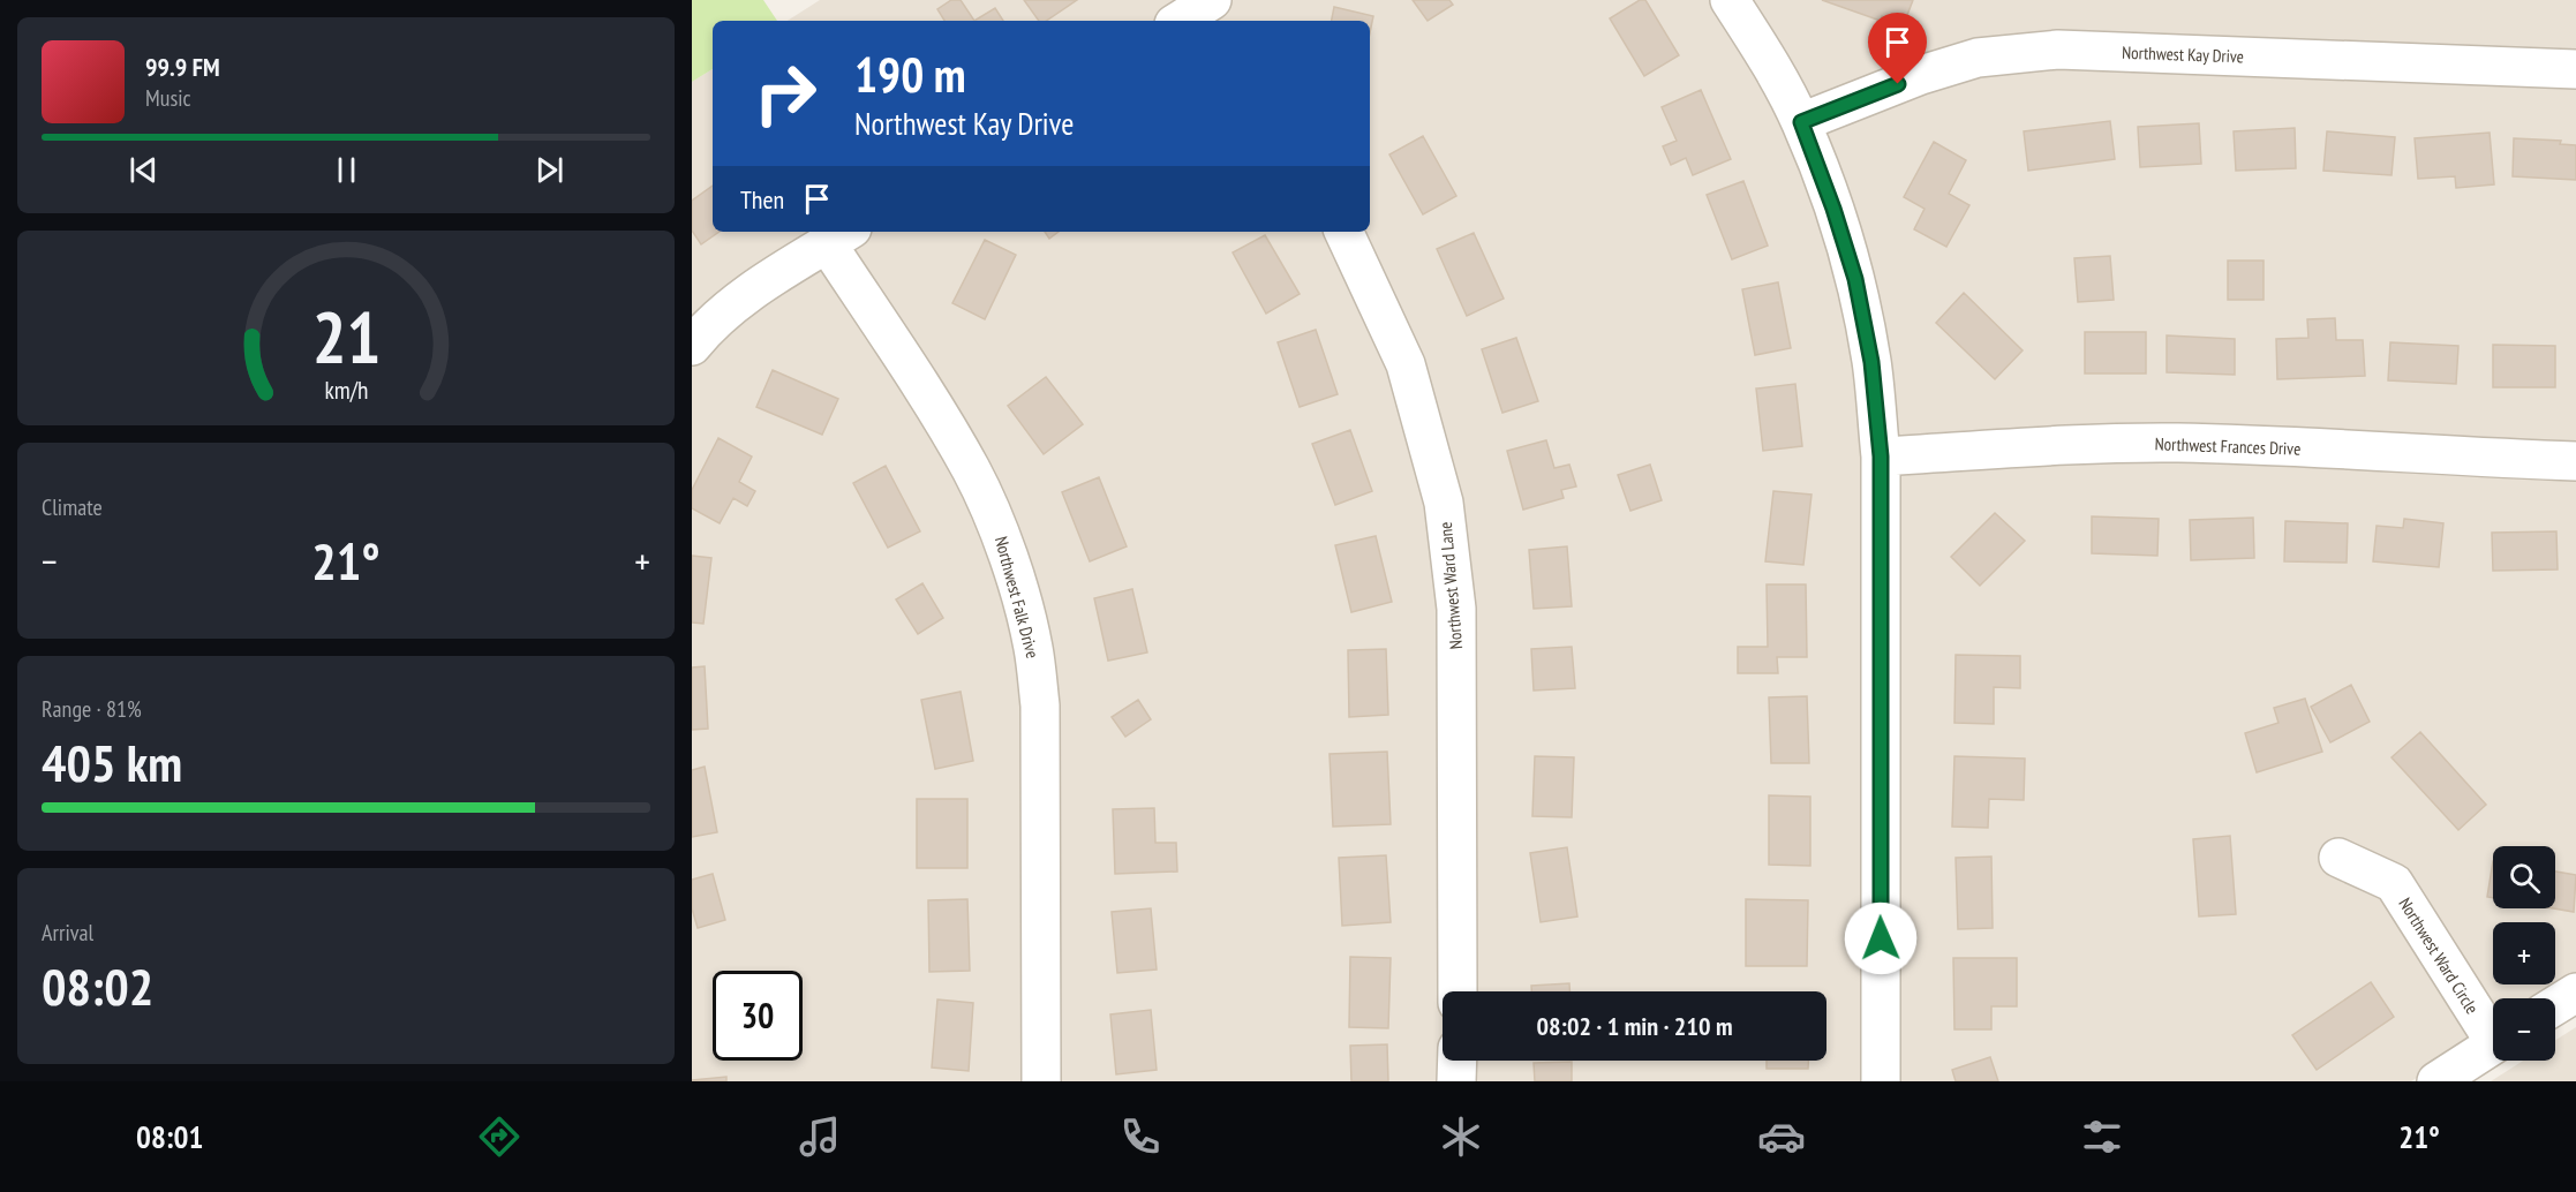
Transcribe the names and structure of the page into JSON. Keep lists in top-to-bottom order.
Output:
{
  "streets": {
    "street": [
      "Northwest Kay Drive",
      "Northwest Frances Drive",
      "Northwest Ward Lane",
      "Northwest Falk Drive",
      "Northwest Ward Circle"
    ]
  },
  "page": {
    "turn": ["190 m", "Northwest Kay Drive"],
    "song": ["99.9 FM", "Music"],
    "then": "Then",
    "tile": [
      "Climate",
      ["Range · 81%", "405 km"],
      ["Arrival", "08:02"]
    ],
    "heat": ["−", "21°", "+"],
    "map_buttons": ["+", "−"],
    "limit": "30",
    "trip": "08:02 · 1 min · 210 m",
    "tabs": ["08:01", "21°"],
    "gauge": ["21", "km/h"]
  }
}
